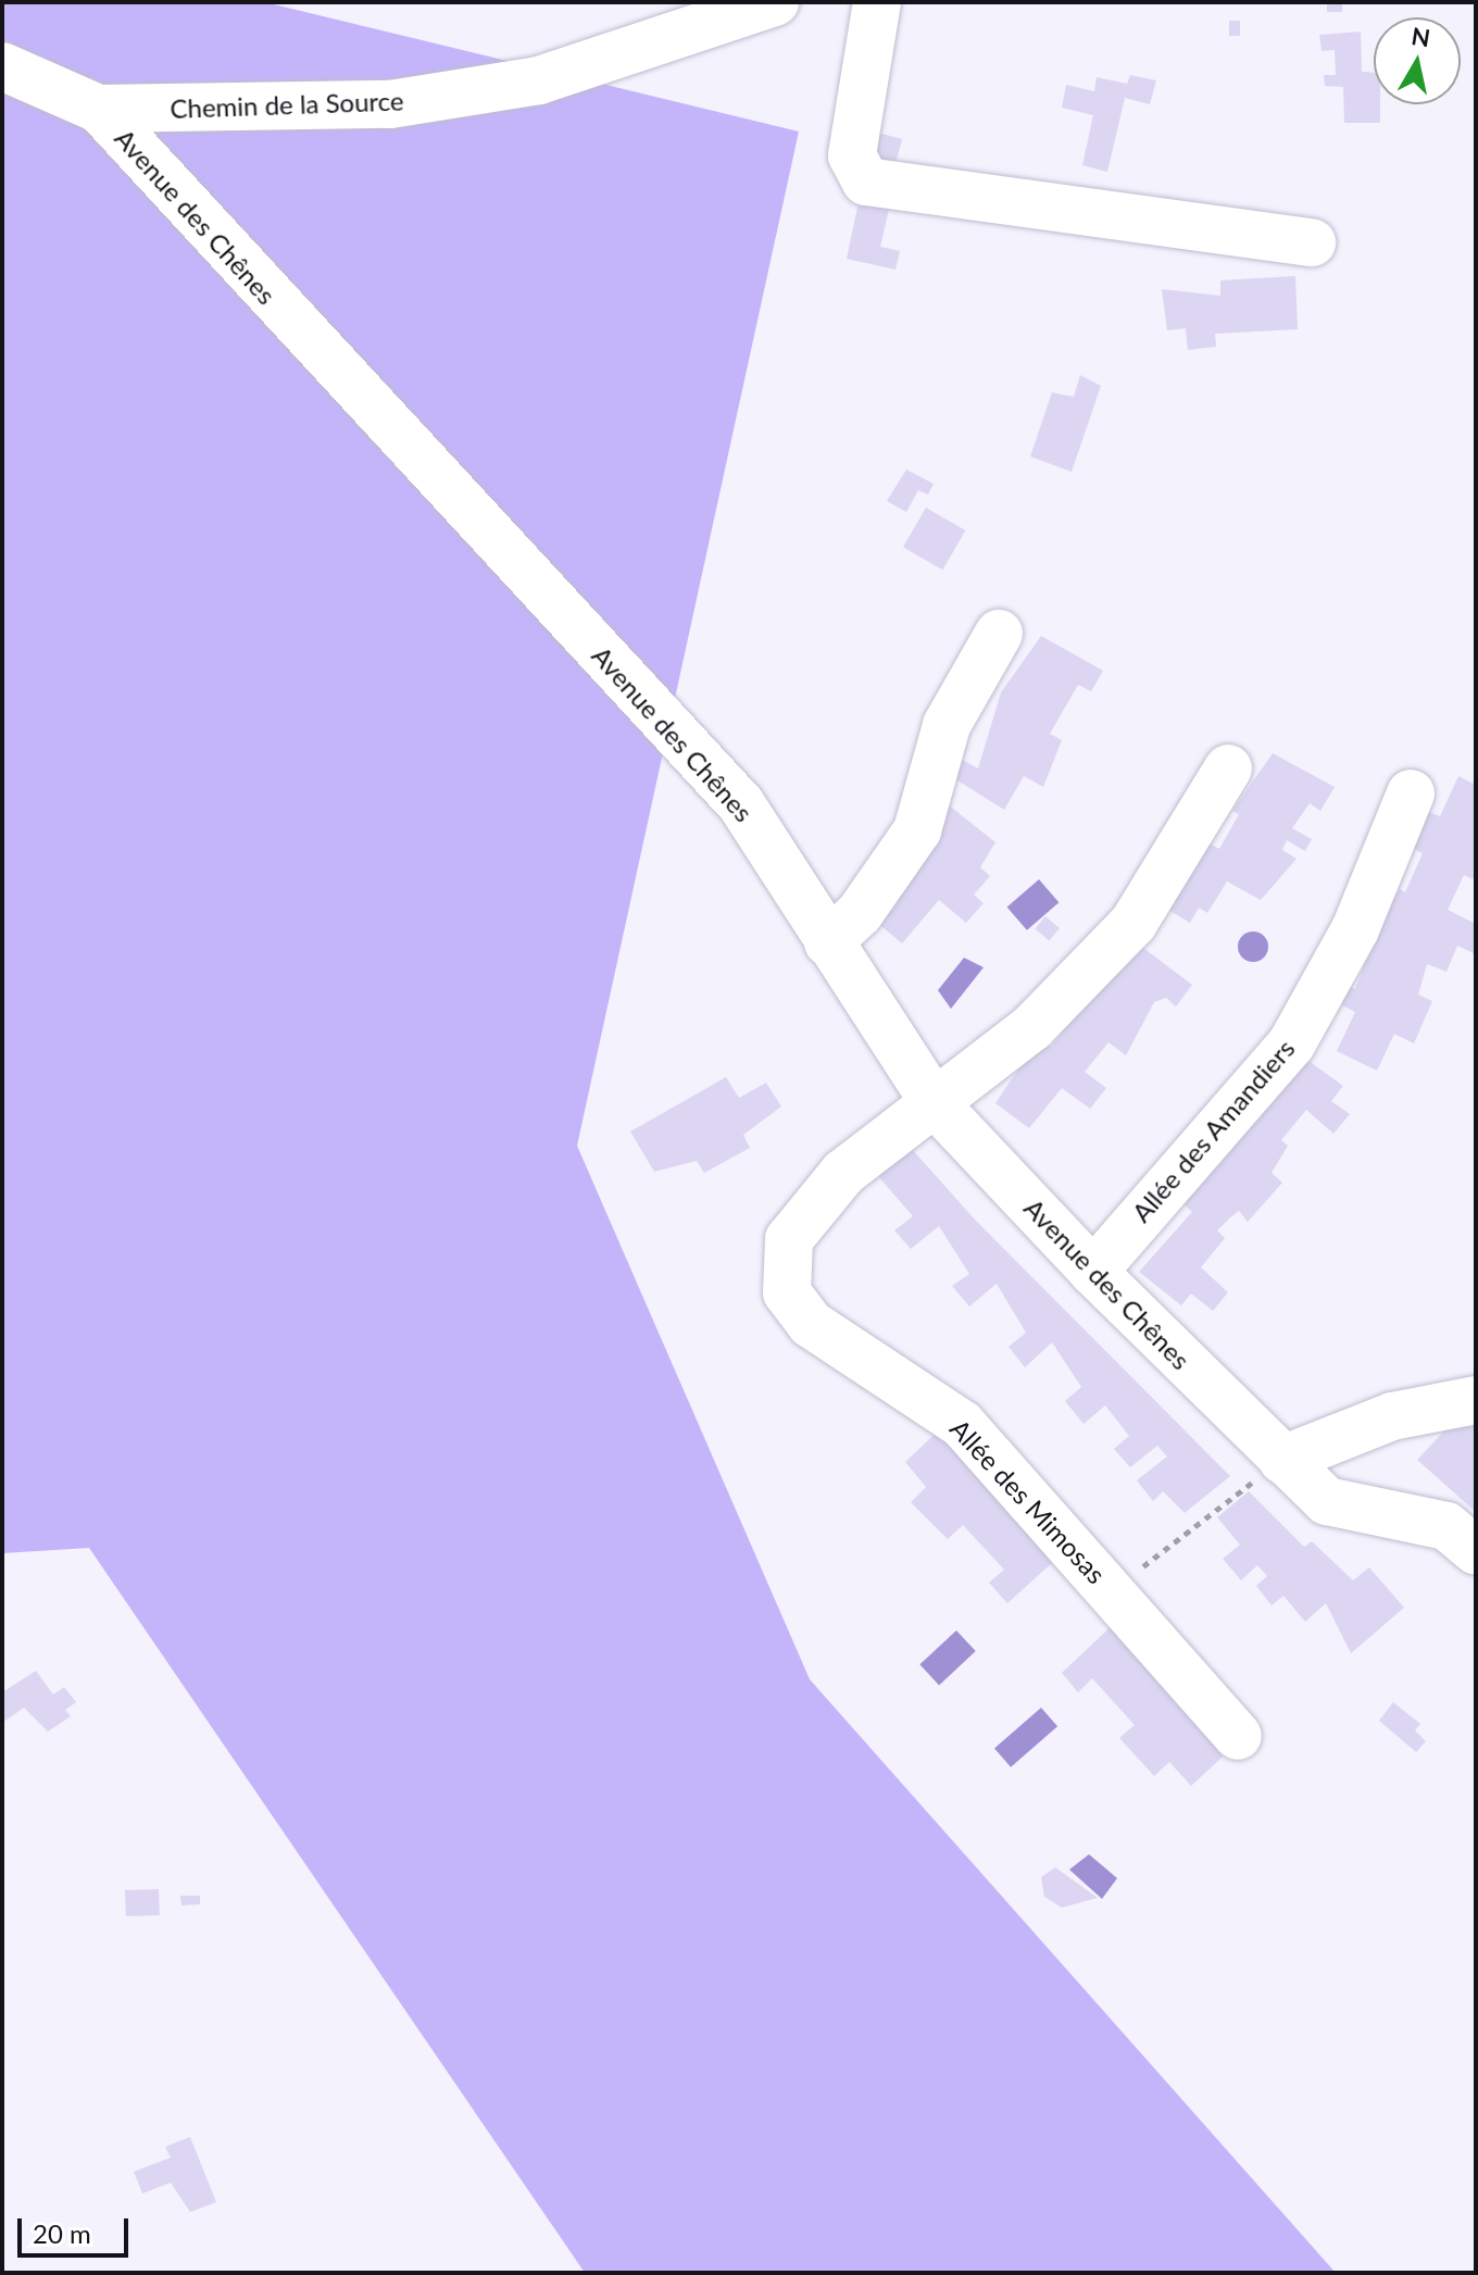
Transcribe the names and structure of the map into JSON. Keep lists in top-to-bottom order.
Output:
{
  "streets": {
    "street": [
      "Chemin de la Source",
      "Avenue des Chênes",
      "Allée des Amandiers",
      "Allée des Mimosas"
    ]
  },
  "crossings": [
    ["Chemin de la Source", "Avenue des Chênes"],
    ["Avenue des Chênes", "Allée des Amandiers"],
    ["Avenue des Chênes", "Allée des Mimosas"]
  ],
  "scale_bar": "20 m",
  "north": "top"
}
